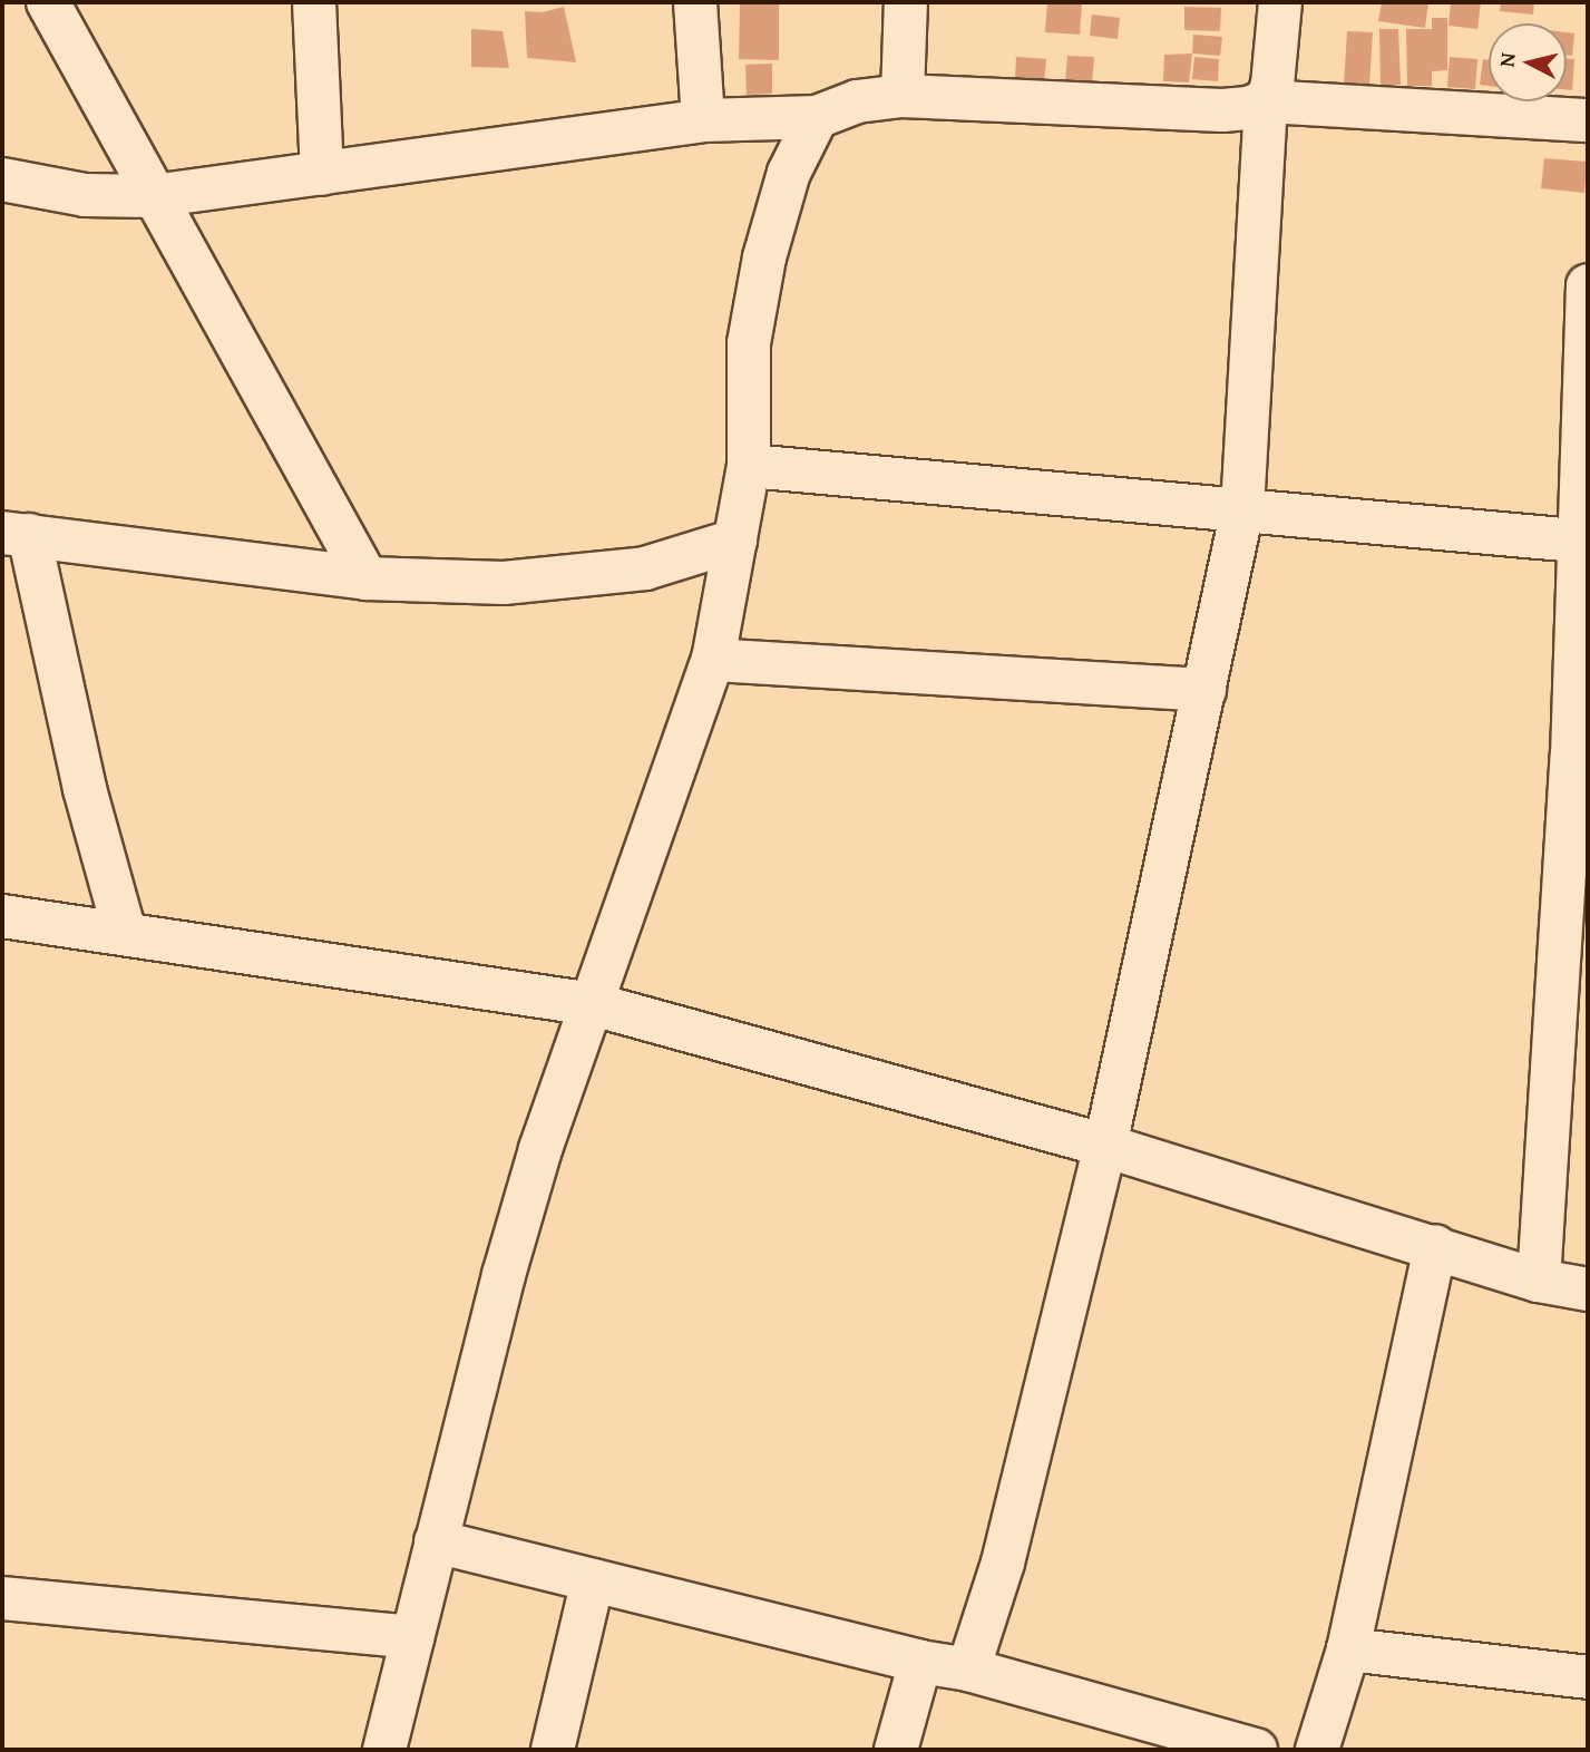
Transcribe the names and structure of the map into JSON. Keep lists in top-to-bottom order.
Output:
{
  "north": "left"
}
